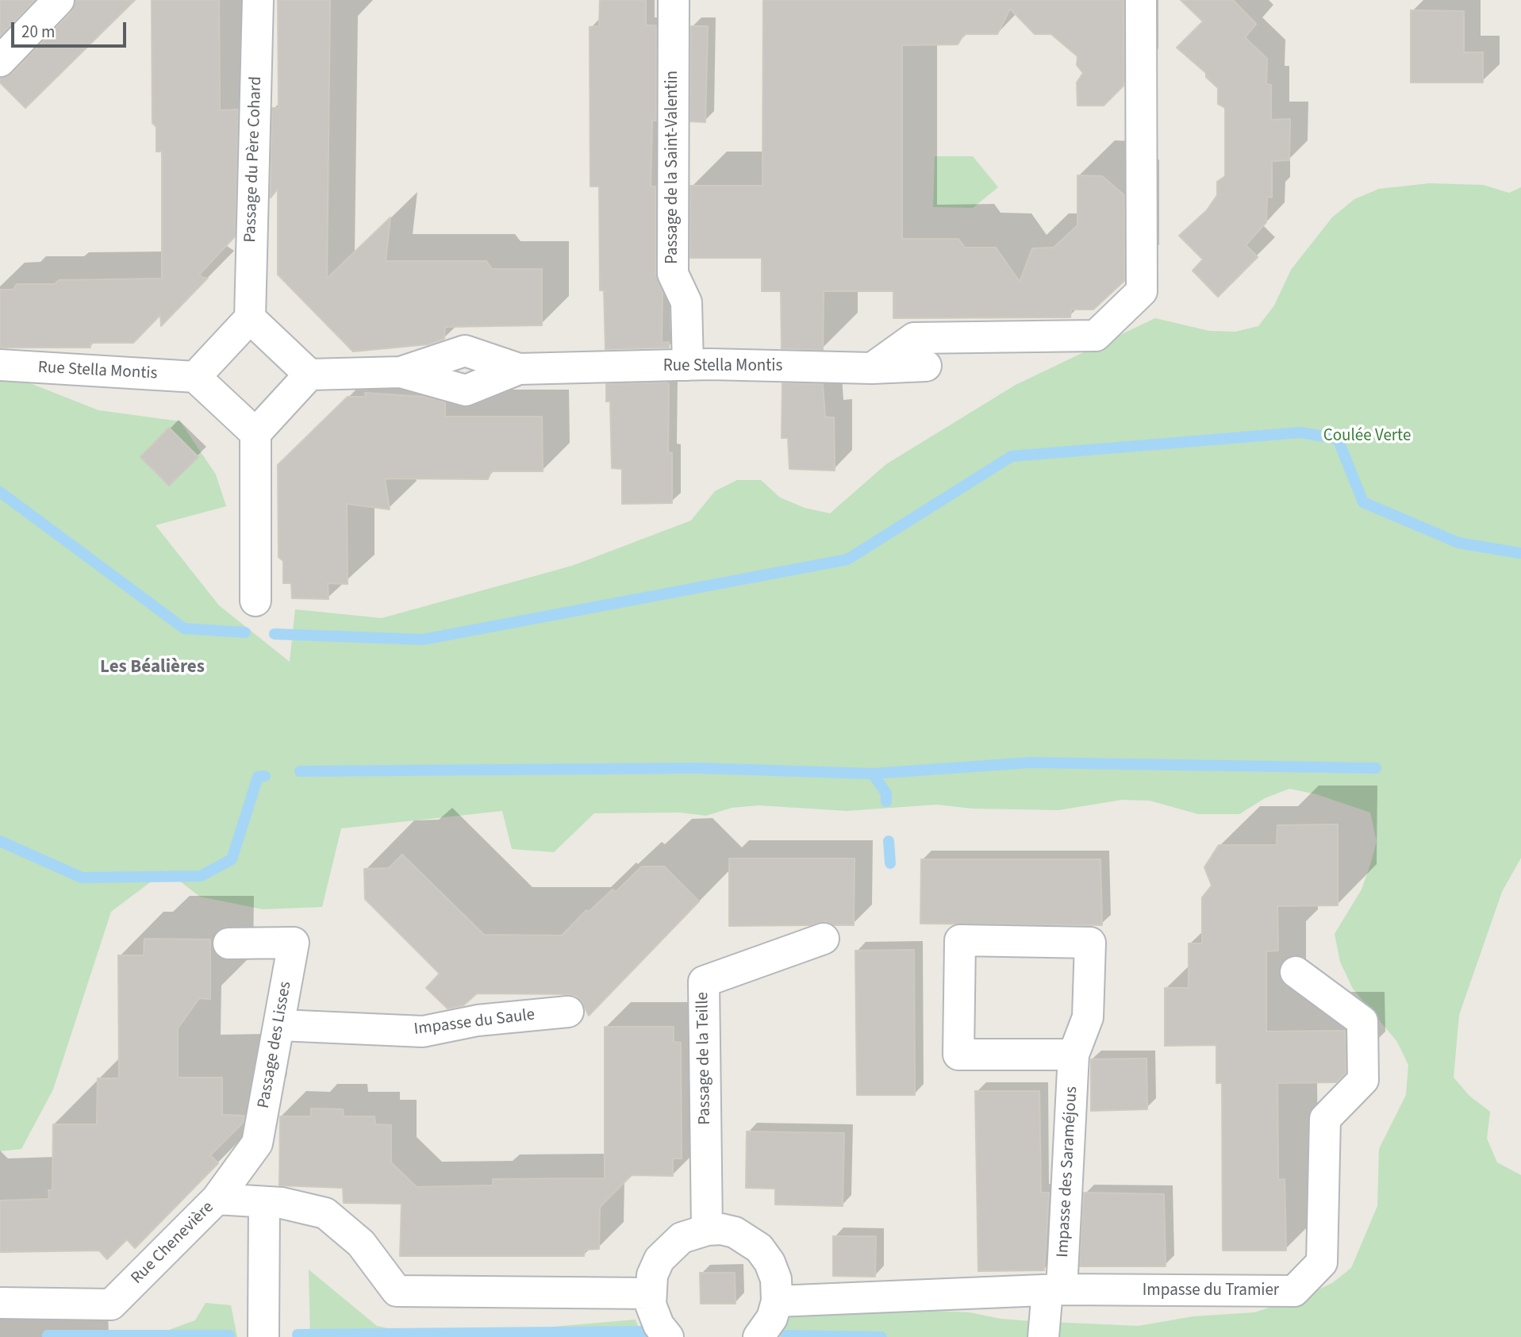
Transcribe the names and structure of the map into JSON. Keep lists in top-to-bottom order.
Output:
{
  "streets": {
    "street": [
      "Passage du Père Cohard",
      "Passage de la Saint-Valentin",
      "Rue Stella Montis",
      "Impasse du Saule",
      "Passage des Lisses",
      "Passage de la Teille",
      "Impasse des Saraméjous",
      "Rue Chenevière",
      "Impasse du Tramier"
    ]
  },
  "crossings": [
    ["Passage de la Saint-Valentin", "Rue Stella Montis"],
    ["Impasse du Saule", "Passage des Lisses"],
    ["Passage des Lisses", "Rue Chenevière"],
    ["Impasse des Saraméjous", "Impasse du Tramier"]
  ],
  "districts": ["Les Béalières"],
  "parks": ["Coulée Verte"],
  "scale_bar": "20 m"
}
